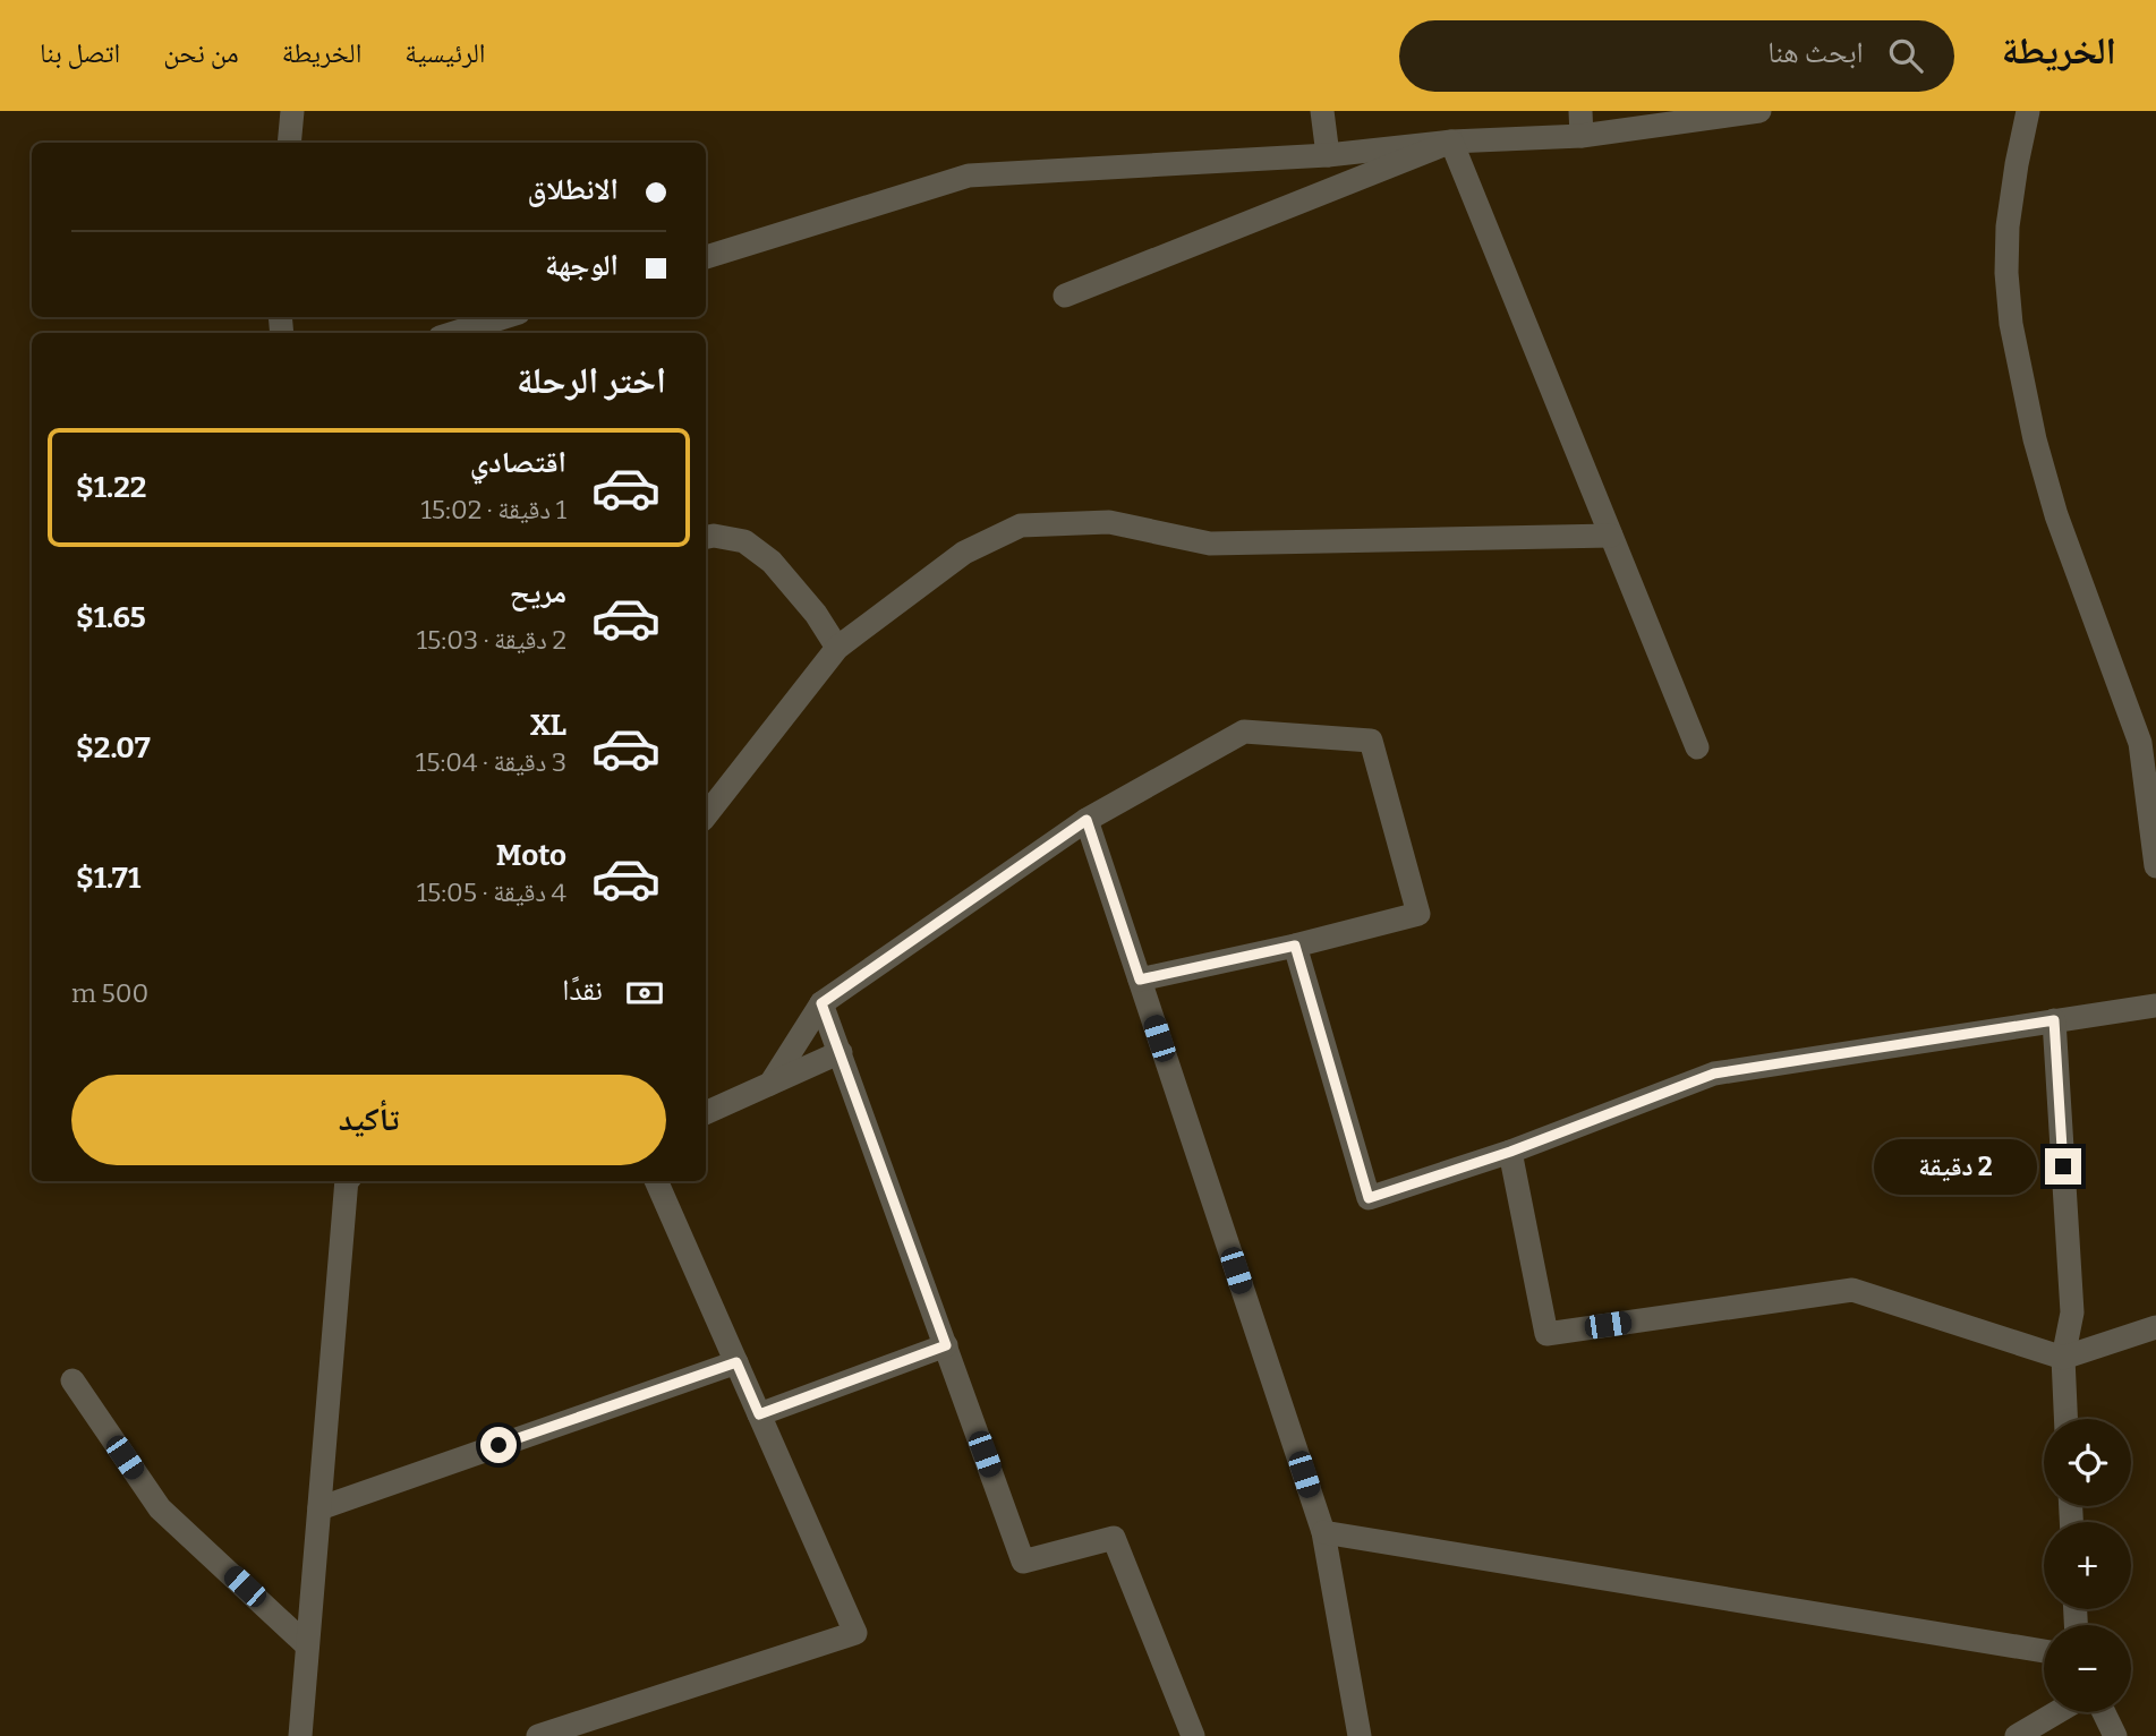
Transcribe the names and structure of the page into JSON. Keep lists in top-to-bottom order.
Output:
{
  "page": {
    "header": "الخريطة",
    "search": "ابحث هنا",
    "nav": [
      "الرئيسية",
      "الخريطة",
      "من نحن",
      "اتصل بنا"
    ],
    "banner": ["الانطلاق", "الوجهة"],
    "heading": "اختر الرحلة",
    "list": [
      {
        "name": "اقتصادي",
        "note": "1 دقيقة · 15:02",
        "value": "$1.22"
      },
      {
        "name": "مريح",
        "note": "2 دقيقة · 15:03",
        "value": "$1.65"
      },
      {
        "name": "XL",
        "note": "3 دقيقة · 15:04",
        "value": "$2.07"
      },
      {
        "name": "Moto",
        "note": "4 دقيقة · 15:05",
        "value": "$1.71"
      }
    ],
    "pay": ["نقدًا", "500 m"],
    "buttons": "تأكيد",
    "bubble": "2 دقيقة",
    "map_buttons": ["+", "−"]
  }
}
